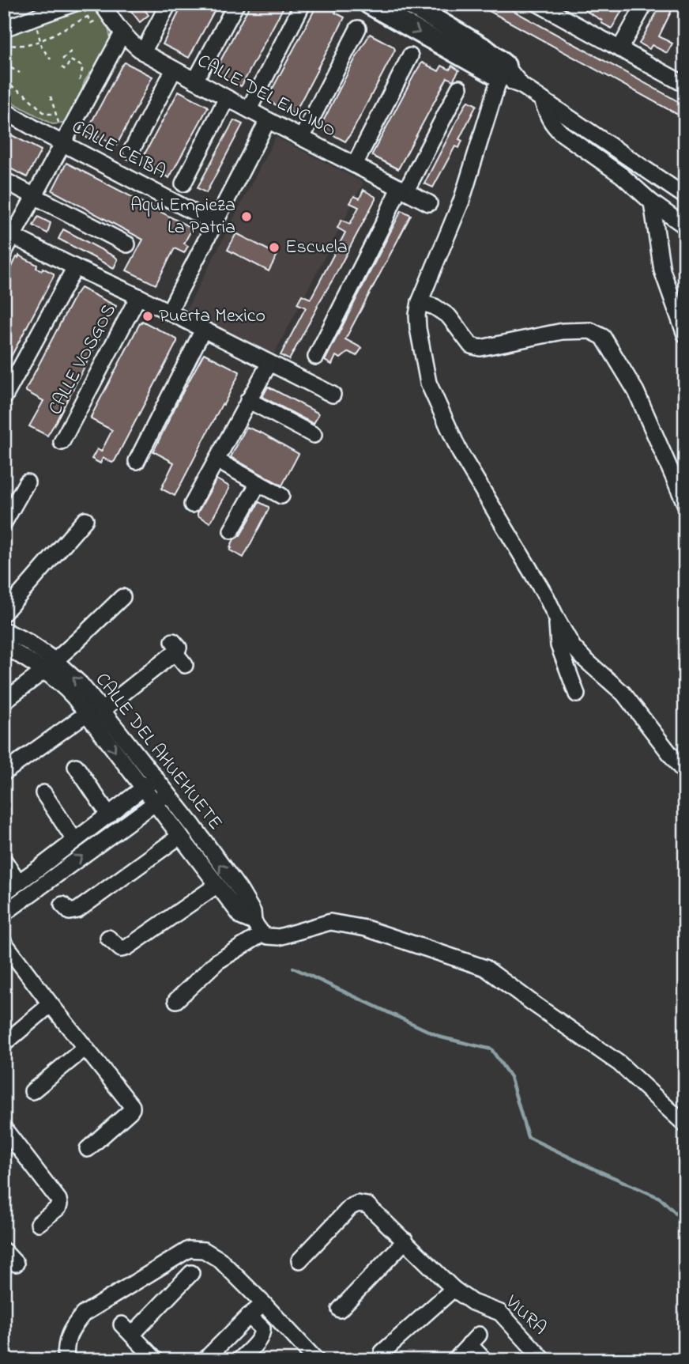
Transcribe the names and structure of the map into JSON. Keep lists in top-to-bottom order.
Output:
{
  "streets": {
    "street": [
      "CALLE DEL ENCINO",
      "CALLE CEIBA",
      "CALLE VOSGOS",
      "CALLE DEL AHUEHUETE",
      "VIURA"
    ]
  },
  "places": ["Aqui Empieza La Patria", "Escuela", "Puerta Mexico"]
}
